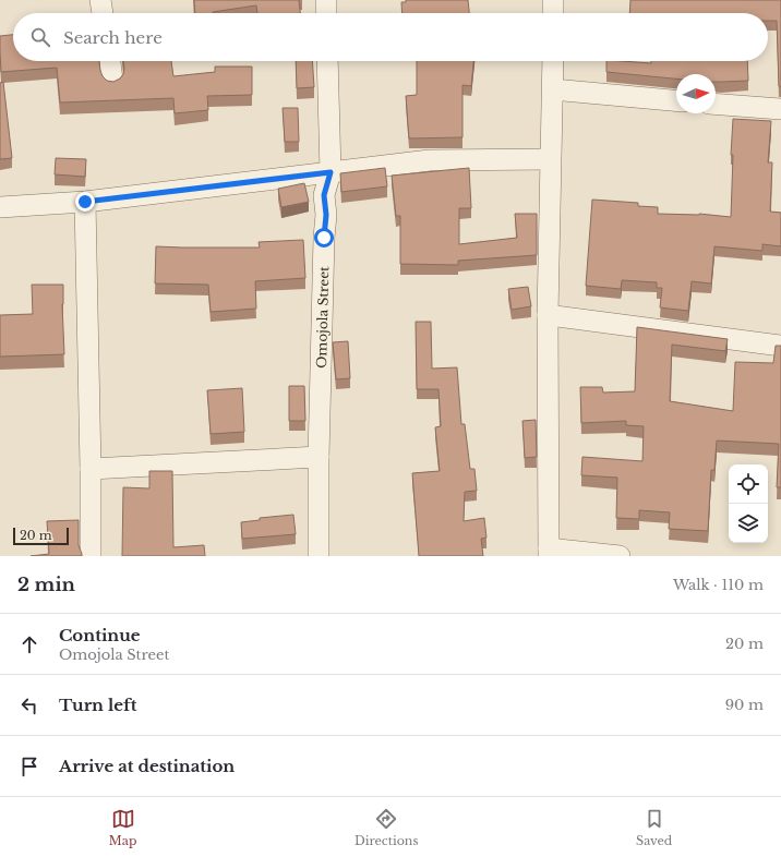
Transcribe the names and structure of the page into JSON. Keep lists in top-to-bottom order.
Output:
{
  "streets": {
    "street": ["Omojola Street"]
  },
  "scale_bar": "20 m",
  "north": "right",
  "page": {
    "search": "Search here",
    "scale": "20 m",
    "heading": ["2 min", "Walk · 110 m"],
    "list": [
      ["Continue", "Omojola Street", "20 m"],
      ["Turn left", "90 m"],
      "Arrive at destination"
    ],
    "nav": ["Map", "Directions", "Saved"]
  }
}
